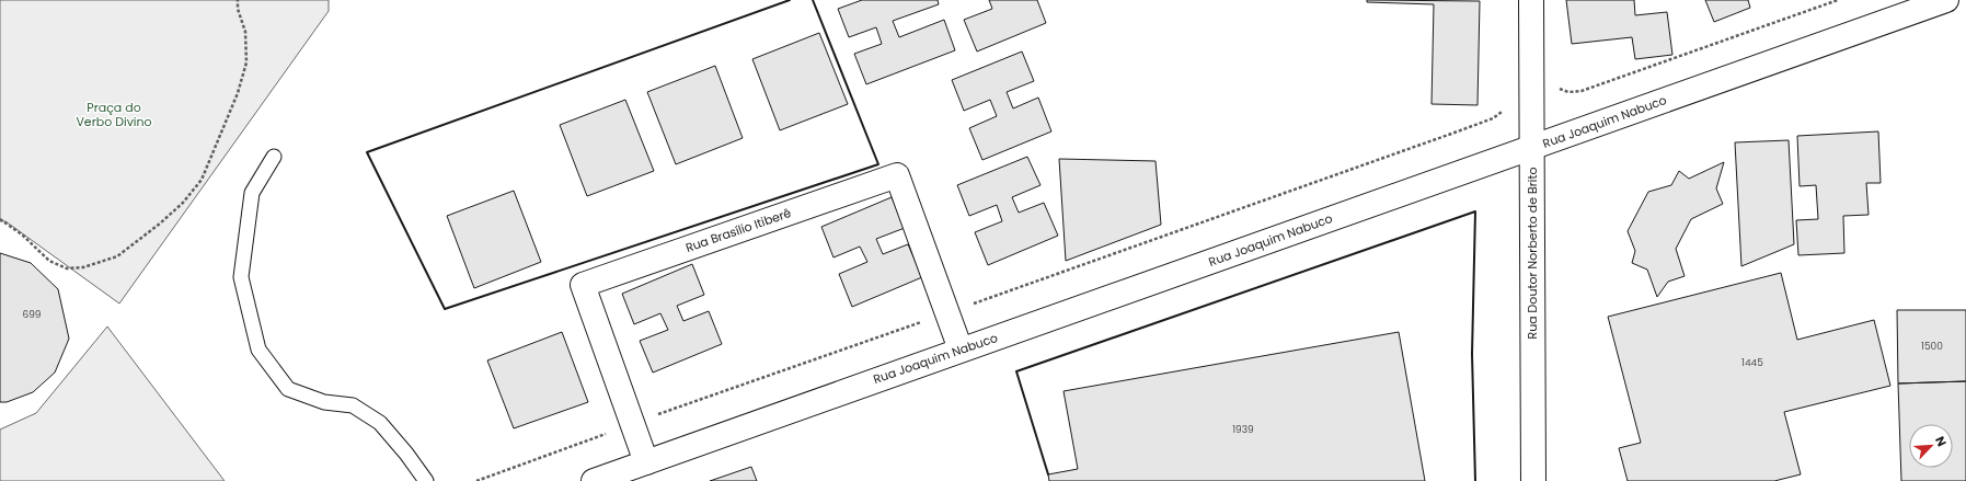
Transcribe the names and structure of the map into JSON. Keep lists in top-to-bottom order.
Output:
{
  "streets": {
    "main road": ["Rua Joaquim Nabuco", "Rua Brasílio Itiberê", "Rua Doutor Norberto de Brito"]
  },
  "crossings": [
    ["Rua Joaquim Nabuco", "Rua Brasílio Itiberê"],
    ["Rua Joaquim Nabuco", "Rua Doutor Norberto de Brito"]
  ],
  "parks": ["Praça do Verbo Divino"],
  "house_numbers": [
    "699",
    "1500",
    "1445",
    "1939"
  ],
  "north": "top right"
}
